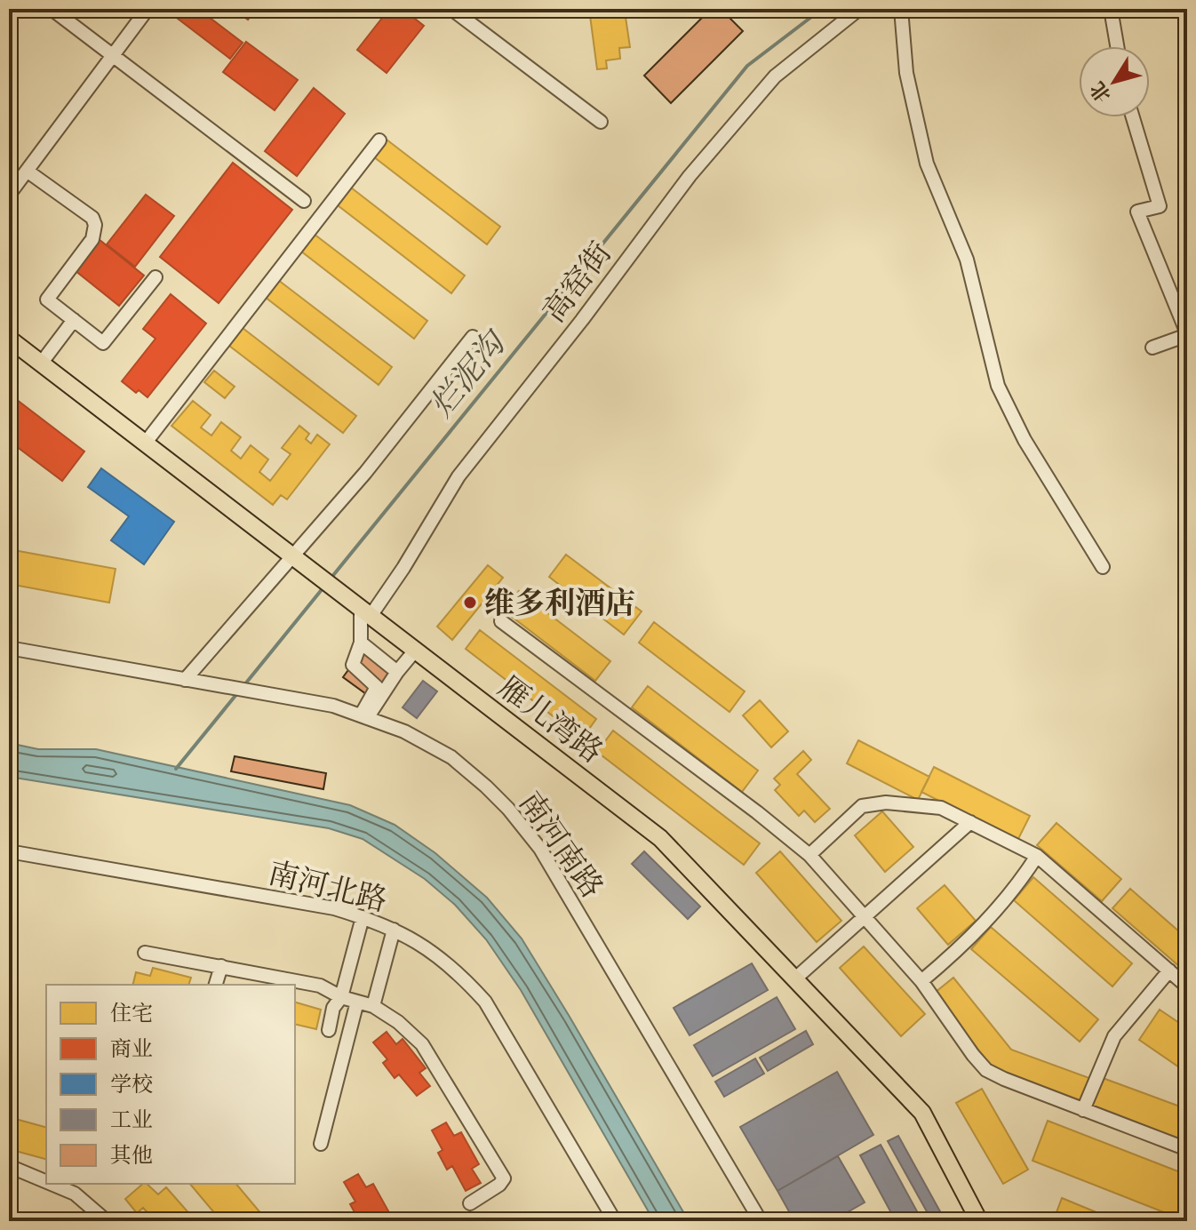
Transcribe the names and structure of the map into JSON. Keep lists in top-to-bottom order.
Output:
{
  "streets": {
    "main road": ["雁儿湾路"],
    "street": ["高窑街", "南河南路", "南河北路"]
  },
  "crossings": [
    ["高窑街", "雁儿湾路"]
  ],
  "water": ["烂泥沟"],
  "places": ["维多利酒店"],
  "legend": [
    "住宅",
    "商业",
    "学校",
    "工业",
    "其他"
  ],
  "north": "bottom left"
}
